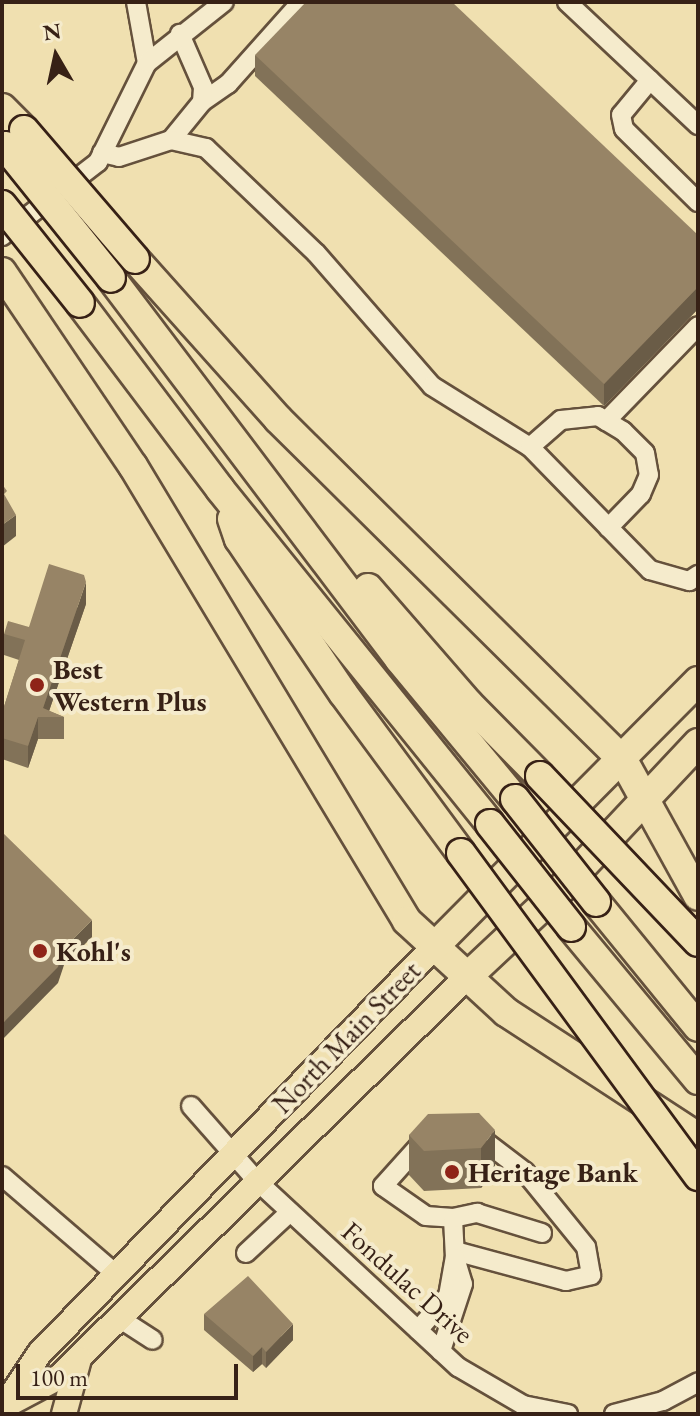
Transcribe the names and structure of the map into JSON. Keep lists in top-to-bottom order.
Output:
{
  "streets": {
    "highway": ["North Main Street"],
    "street": ["Fondulac Drive"]
  },
  "crossings": [
    ["North Main Street", "Fondulac Drive"]
  ],
  "places": ["Best Western Plus", "Kohl's", "Heritage Bank"],
  "scale_bar": "100 m",
  "north": "top"
}
